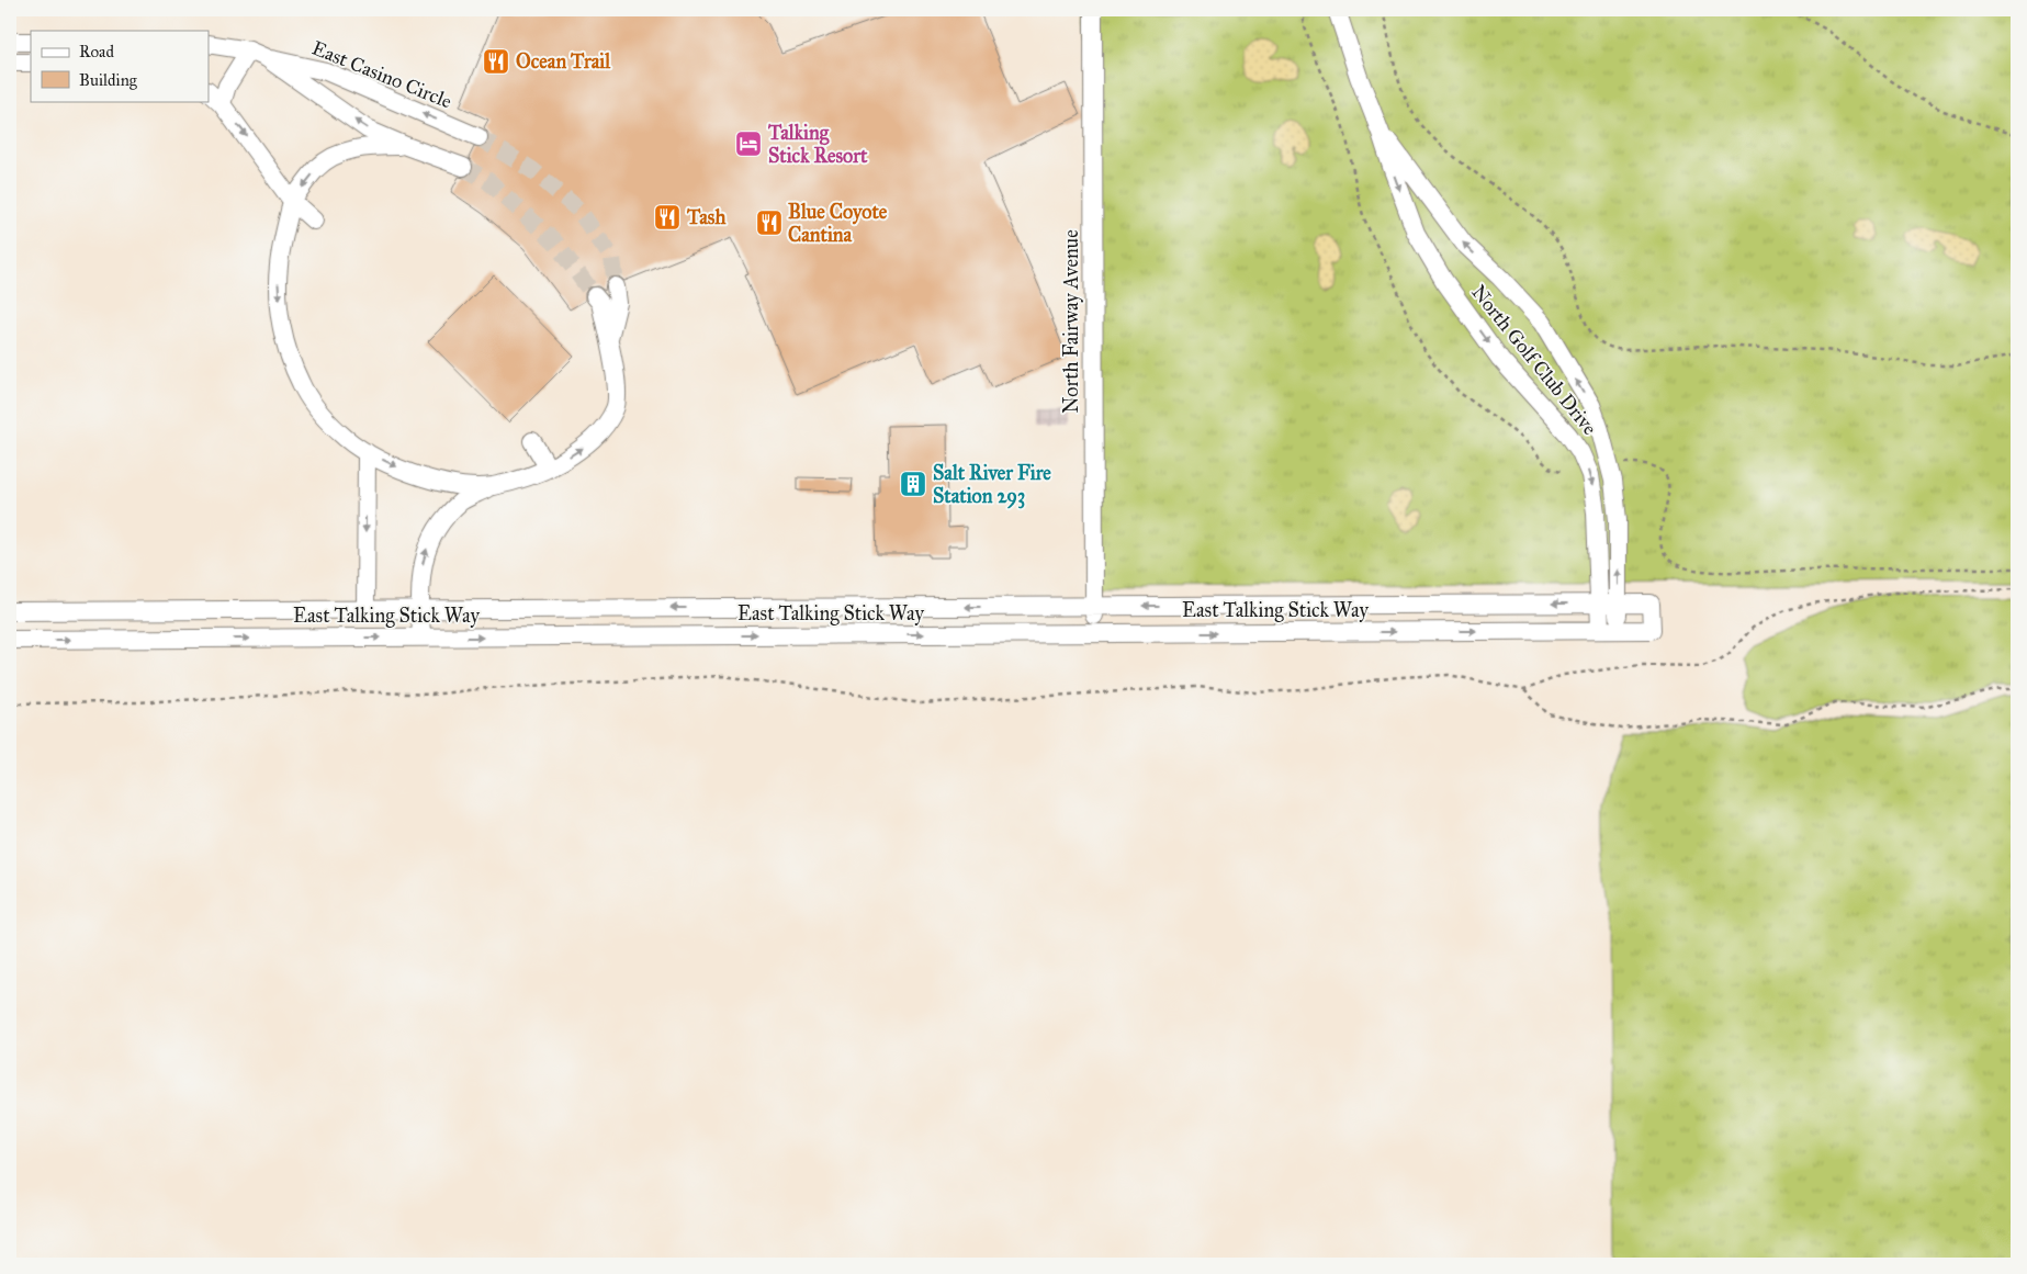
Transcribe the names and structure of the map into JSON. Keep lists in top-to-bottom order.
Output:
{
  "streets": {
    "street": [
      "East Casino Circle",
      "North Fairway Avenue",
      "North Golf Club Drive",
      "East Talking Stick Way"
    ]
  },
  "crossings": [
    ["North Fairway Avenue", "East Talking Stick Way"],
    ["North Golf Club Drive", "East Talking Stick Way"]
  ],
  "places": {
    "restaurant": ["Ocean Trail", "Tash", "Blue Coyote Cantina"],
    "hotel": ["Talking Stick Resort"],
    "building": ["Salt River Fire Station 293"]
  },
  "legend": ["Road", "Building"]
}
